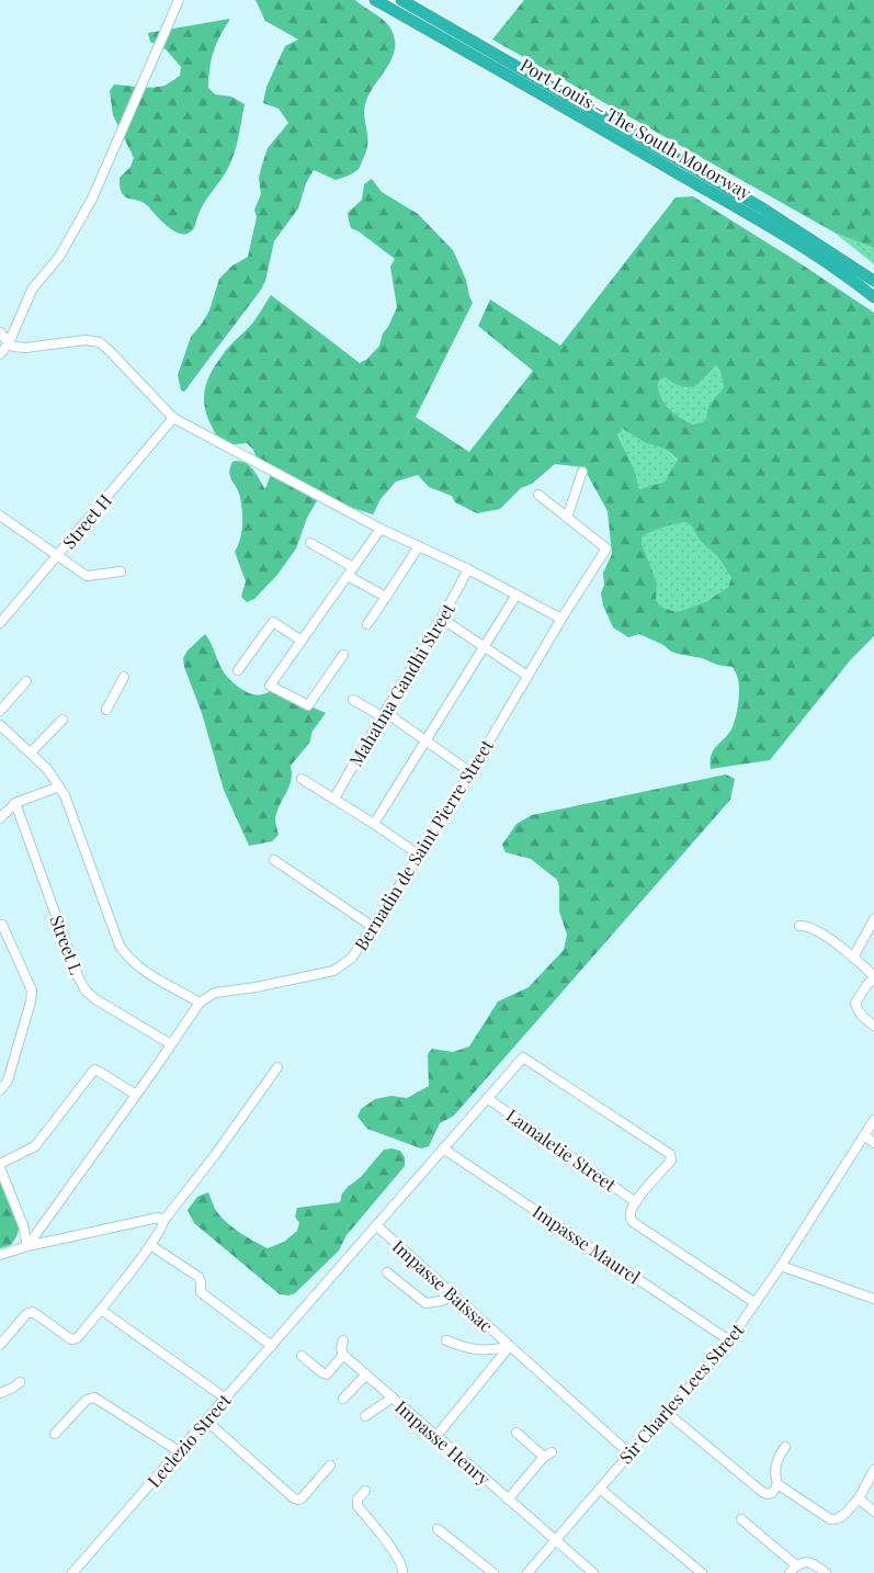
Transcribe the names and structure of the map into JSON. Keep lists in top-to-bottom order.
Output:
{
  "streets": {
    "highway": ["Port Louis – The South Motorway"],
    "street": [
      "Street H",
      "Mahatma Gandhi Street",
      "Bernadin de Saint Pierre Street",
      "Street L",
      "Lamaletie Street",
      "Impasse Maurel",
      "Impasse Baissac",
      "Sir Charles Lees Street",
      "Leclezio Street",
      "Impasse Henry"
    ]
  },
  "crossings": [
    ["Lamaletie Street", "Leclezio Street"],
    ["Impasse Maurel", "Sir Charles Lees Street"],
    ["Impasse Maurel", "Leclezio Street"],
    ["Impasse Baissac", "Sir Charles Lees Street"],
    ["Impasse Baissac", "Leclezio Street"],
    ["Impasse Baissac", "Impasse Henry"],
    ["Sir Charles Lees Street", "Impasse Henry"]
  ]
}
